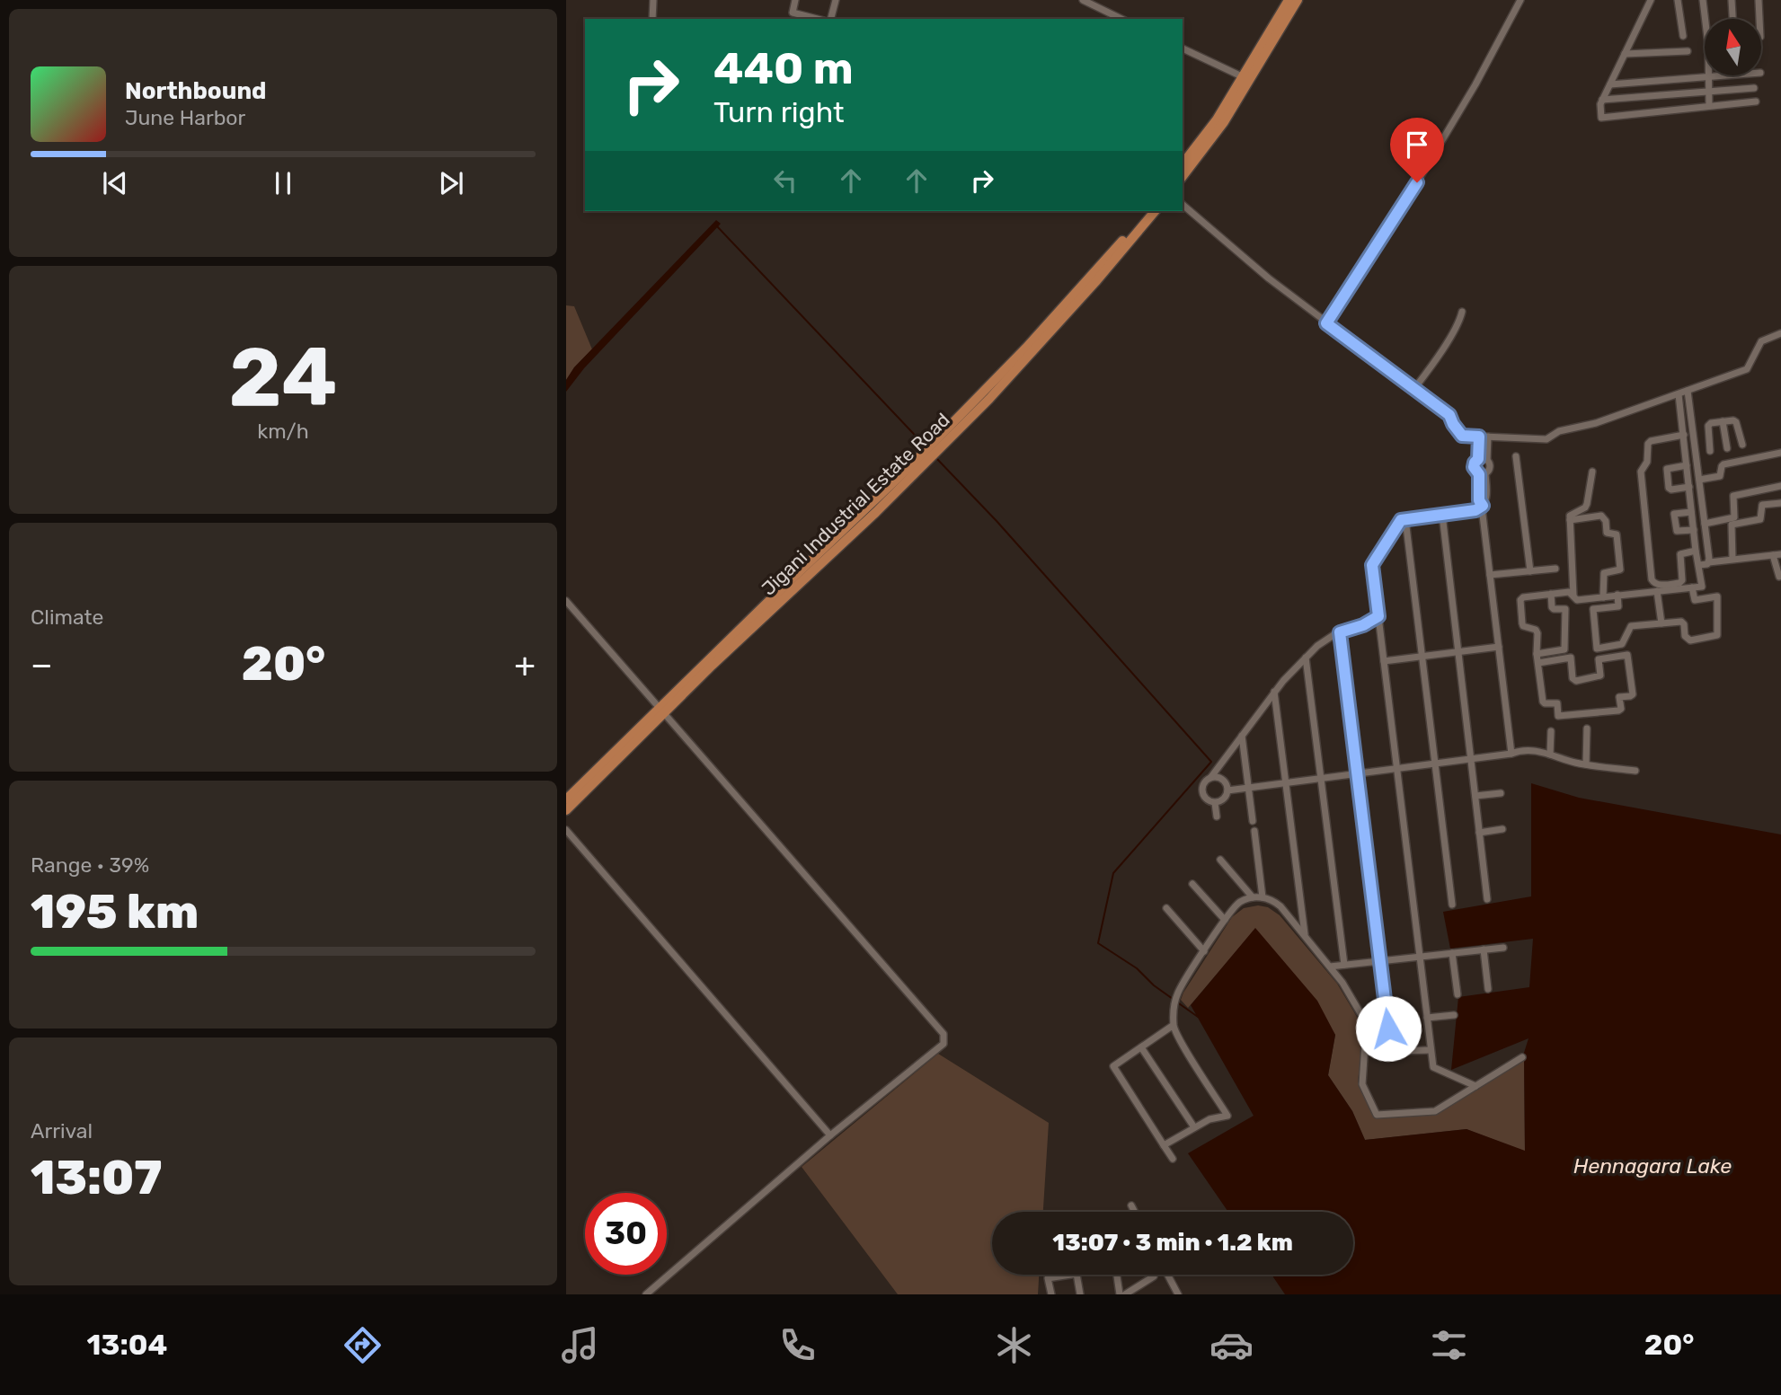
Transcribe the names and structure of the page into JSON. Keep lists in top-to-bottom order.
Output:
{
  "streets": {
    "main road": ["Jigani Industrial Estate Road"]
  },
  "water": ["Hennagara Lake"],
  "north": "top",
  "page": {
    "turn": ["440 m", "Turn right"],
    "song": ["Northbound", "June Harbor"],
    "tile": [
      ["24", "km/h"],
      "Climate",
      ["Range · 39%", "195 km"],
      ["Arrival", "13:07"]
    ],
    "heat": ["−", "20°", "+"],
    "limit": "30",
    "trip": "13:07 · 3 min · 1.2 km",
    "tabs": ["13:04", "20°"]
  }
}
